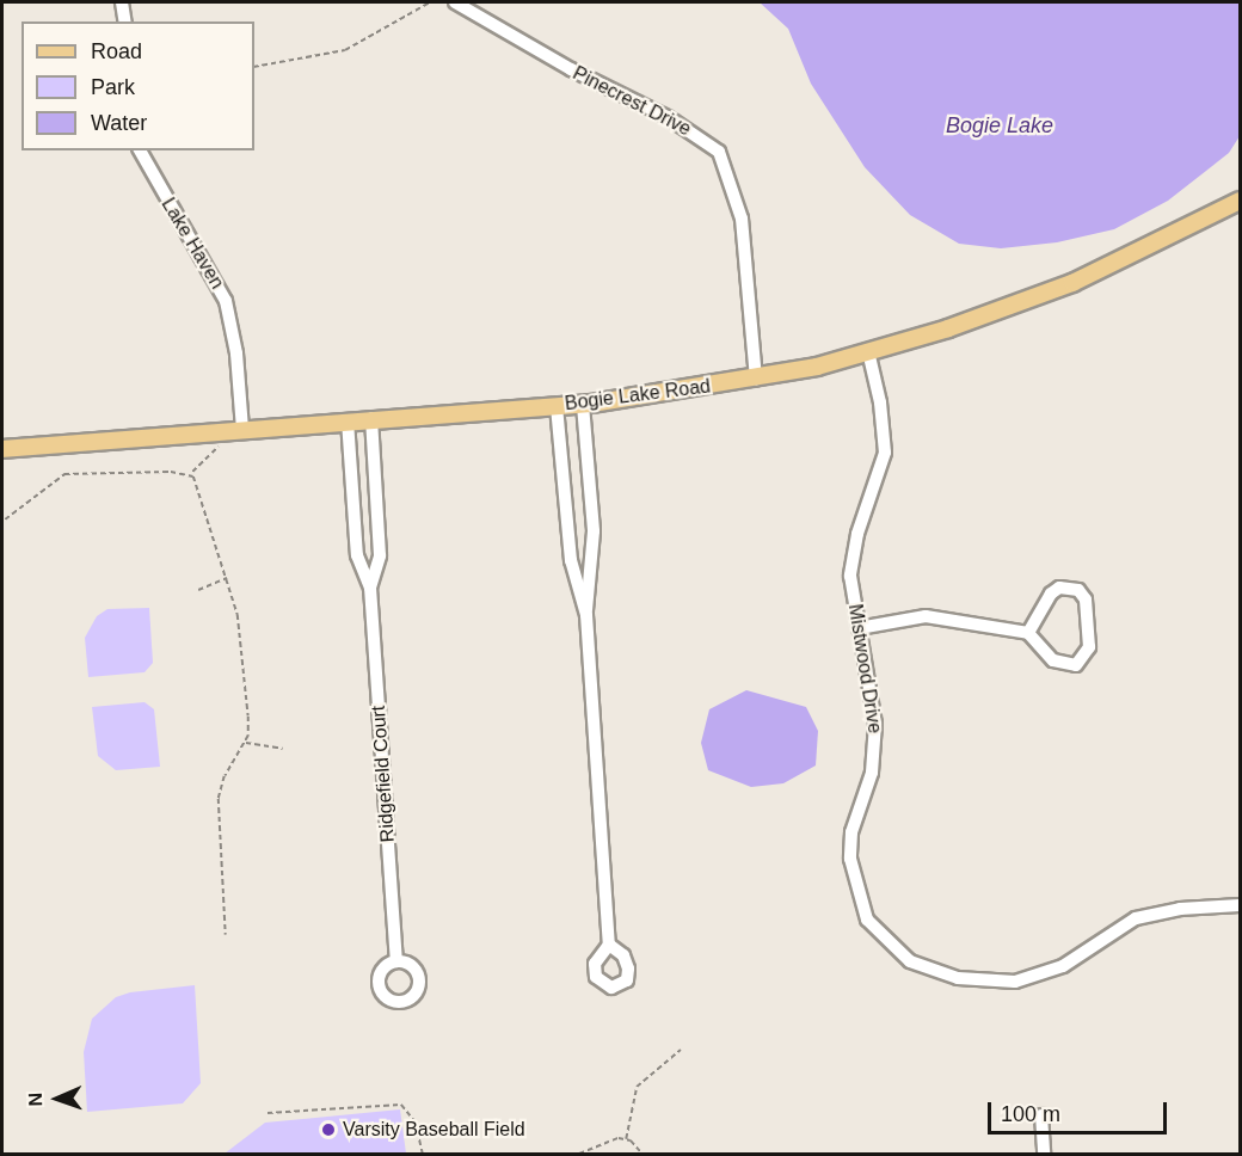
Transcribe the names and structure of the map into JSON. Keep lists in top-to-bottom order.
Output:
{
  "streets": {
    "main road": ["Bogie Lake Road"],
    "street": [
      "Pinecrest Drive",
      "Lake Haven",
      "Mistwood Drive",
      "Ridgefield Court"
    ]
  },
  "crossings": [
    ["Pinecrest Drive", "Bogie Lake Road"],
    ["Lake Haven", "Bogie Lake Road"],
    ["Bogie Lake Road", "Mistwood Drive"],
    ["Bogie Lake Road", "Ridgefield Court"]
  ],
  "water": ["Bogie Lake"],
  "places": ["Varsity Baseball Field"],
  "legend": ["Road", "Park", "Water"],
  "scale_bar": "100 m",
  "north": "left"
}
